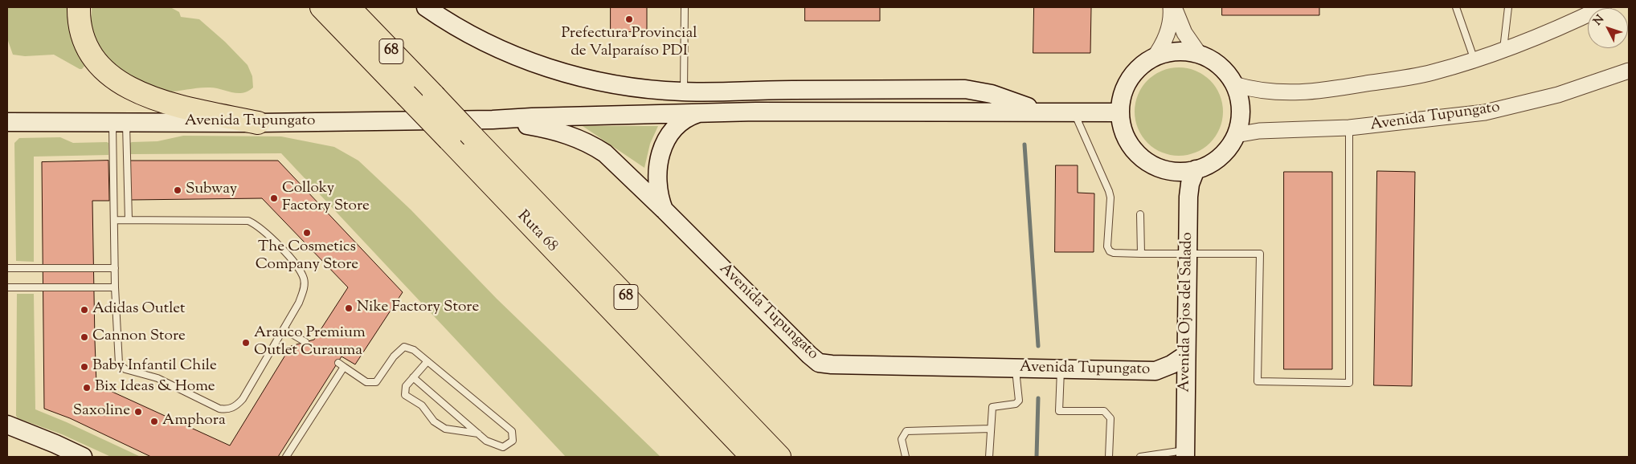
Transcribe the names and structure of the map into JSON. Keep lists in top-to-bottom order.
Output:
{
  "streets": {
    "highway": ["68", "Ruta 68"],
    "main road": ["Avenida Tupungato", "Avenida Ojos del Salado"]
  },
  "crossings": [
    ["Avenida Tupungato", "Avenida Ojos del Salado"]
  ],
  "places": [
    "Prefectura Provincial de Valparaíso PDI",
    "Subway",
    "Colloky Factory Store",
    "The Cosmetics Company Store",
    "Nike Factory Store",
    "Adidas Outlet",
    "Cannon Store",
    "Arauco Premium Outlet Curauma",
    "Baby Infantil Chile",
    "Bix Ideas & Home",
    "Saxoline",
    "Amphora"
  ],
  "north": "top left"
}
